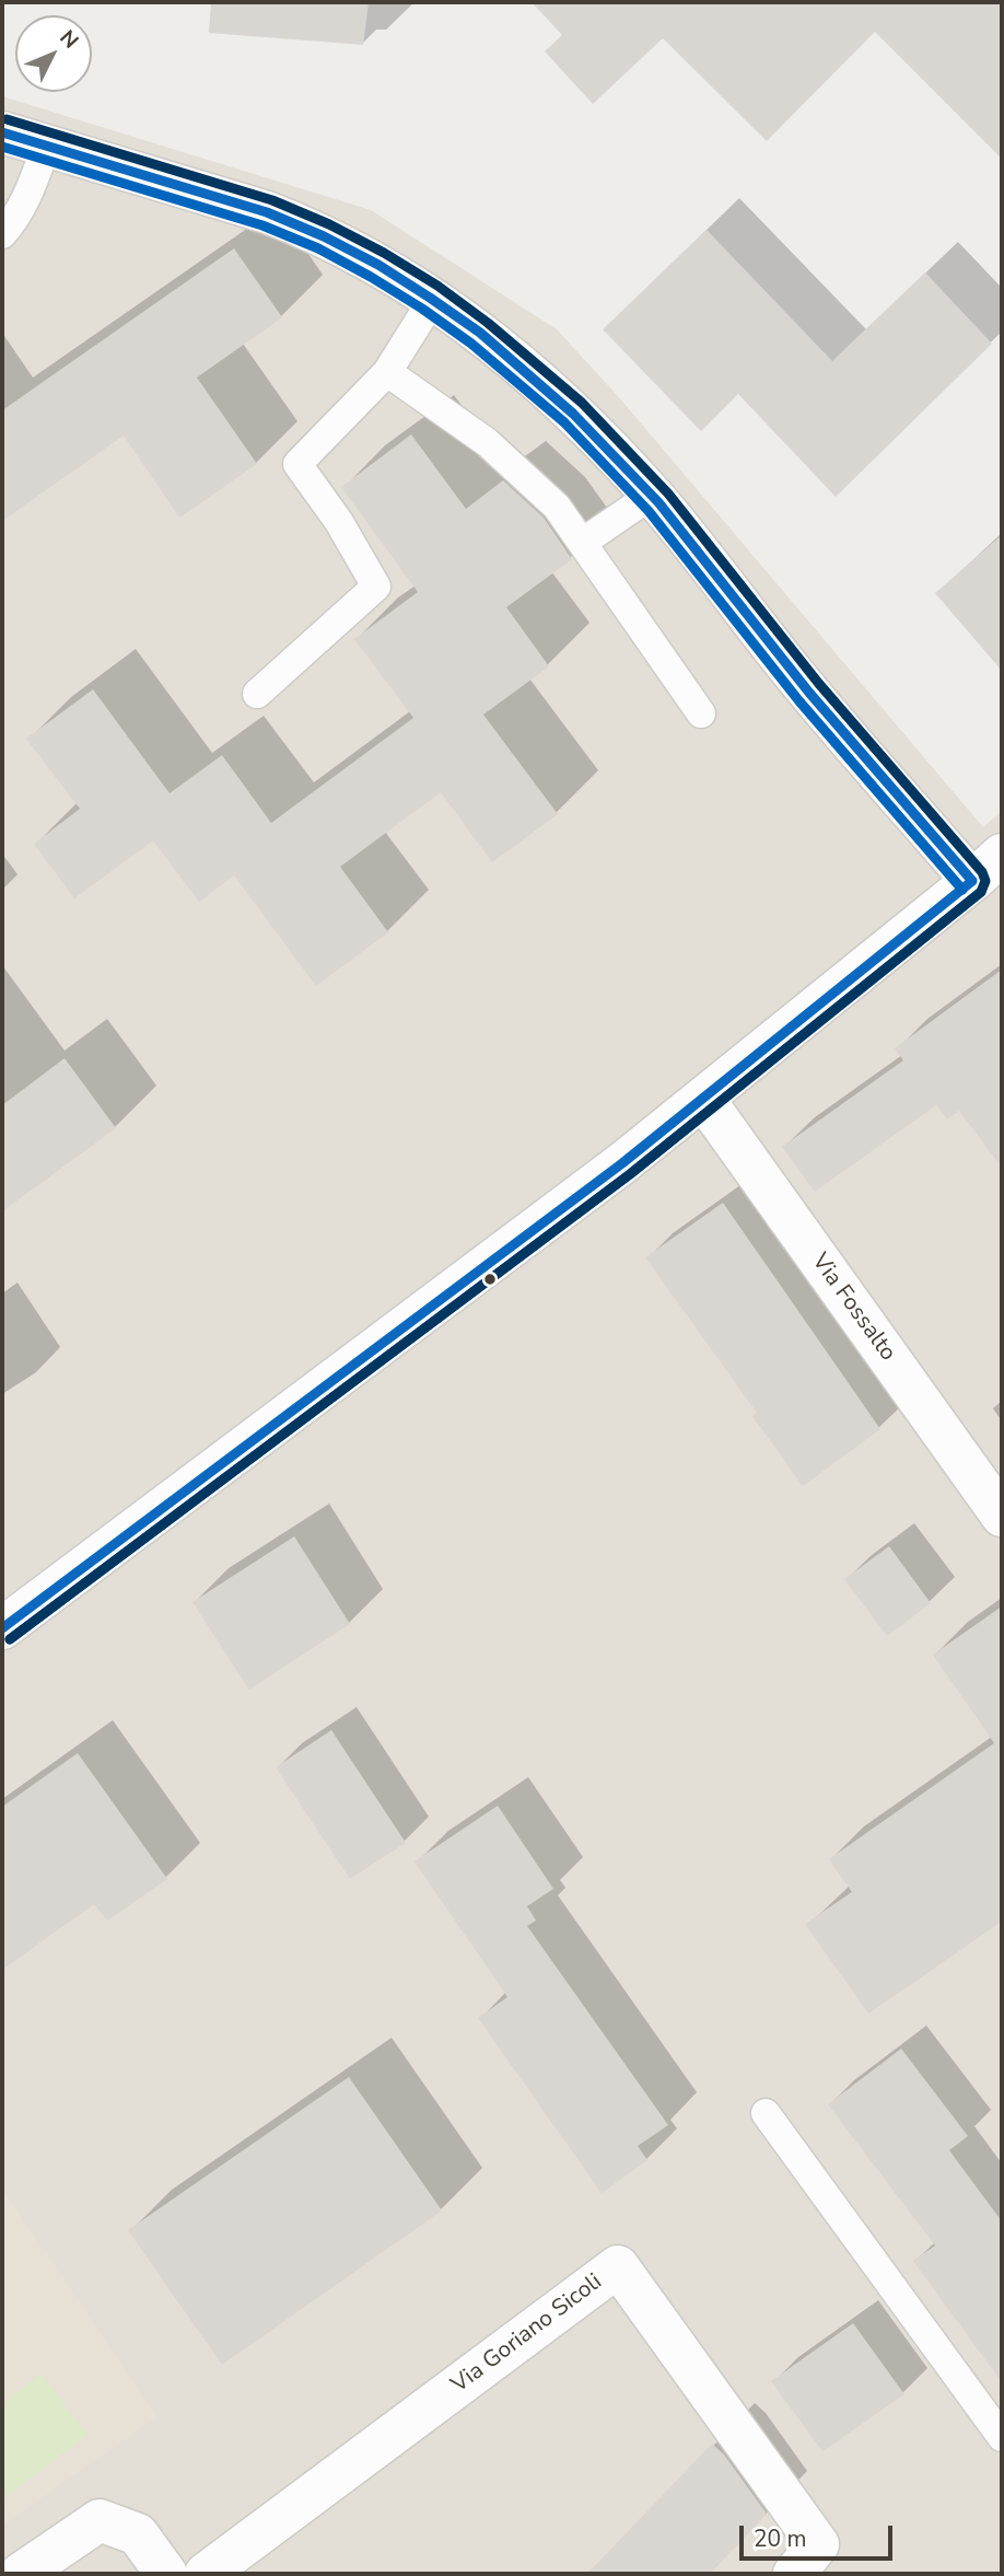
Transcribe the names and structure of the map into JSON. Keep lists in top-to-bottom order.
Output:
{
  "streets": {
    "street": ["Via Fossalto", "Via Goriano Sicoli"]
  },
  "scale_bar": "20 m",
  "north": "top right"
}
